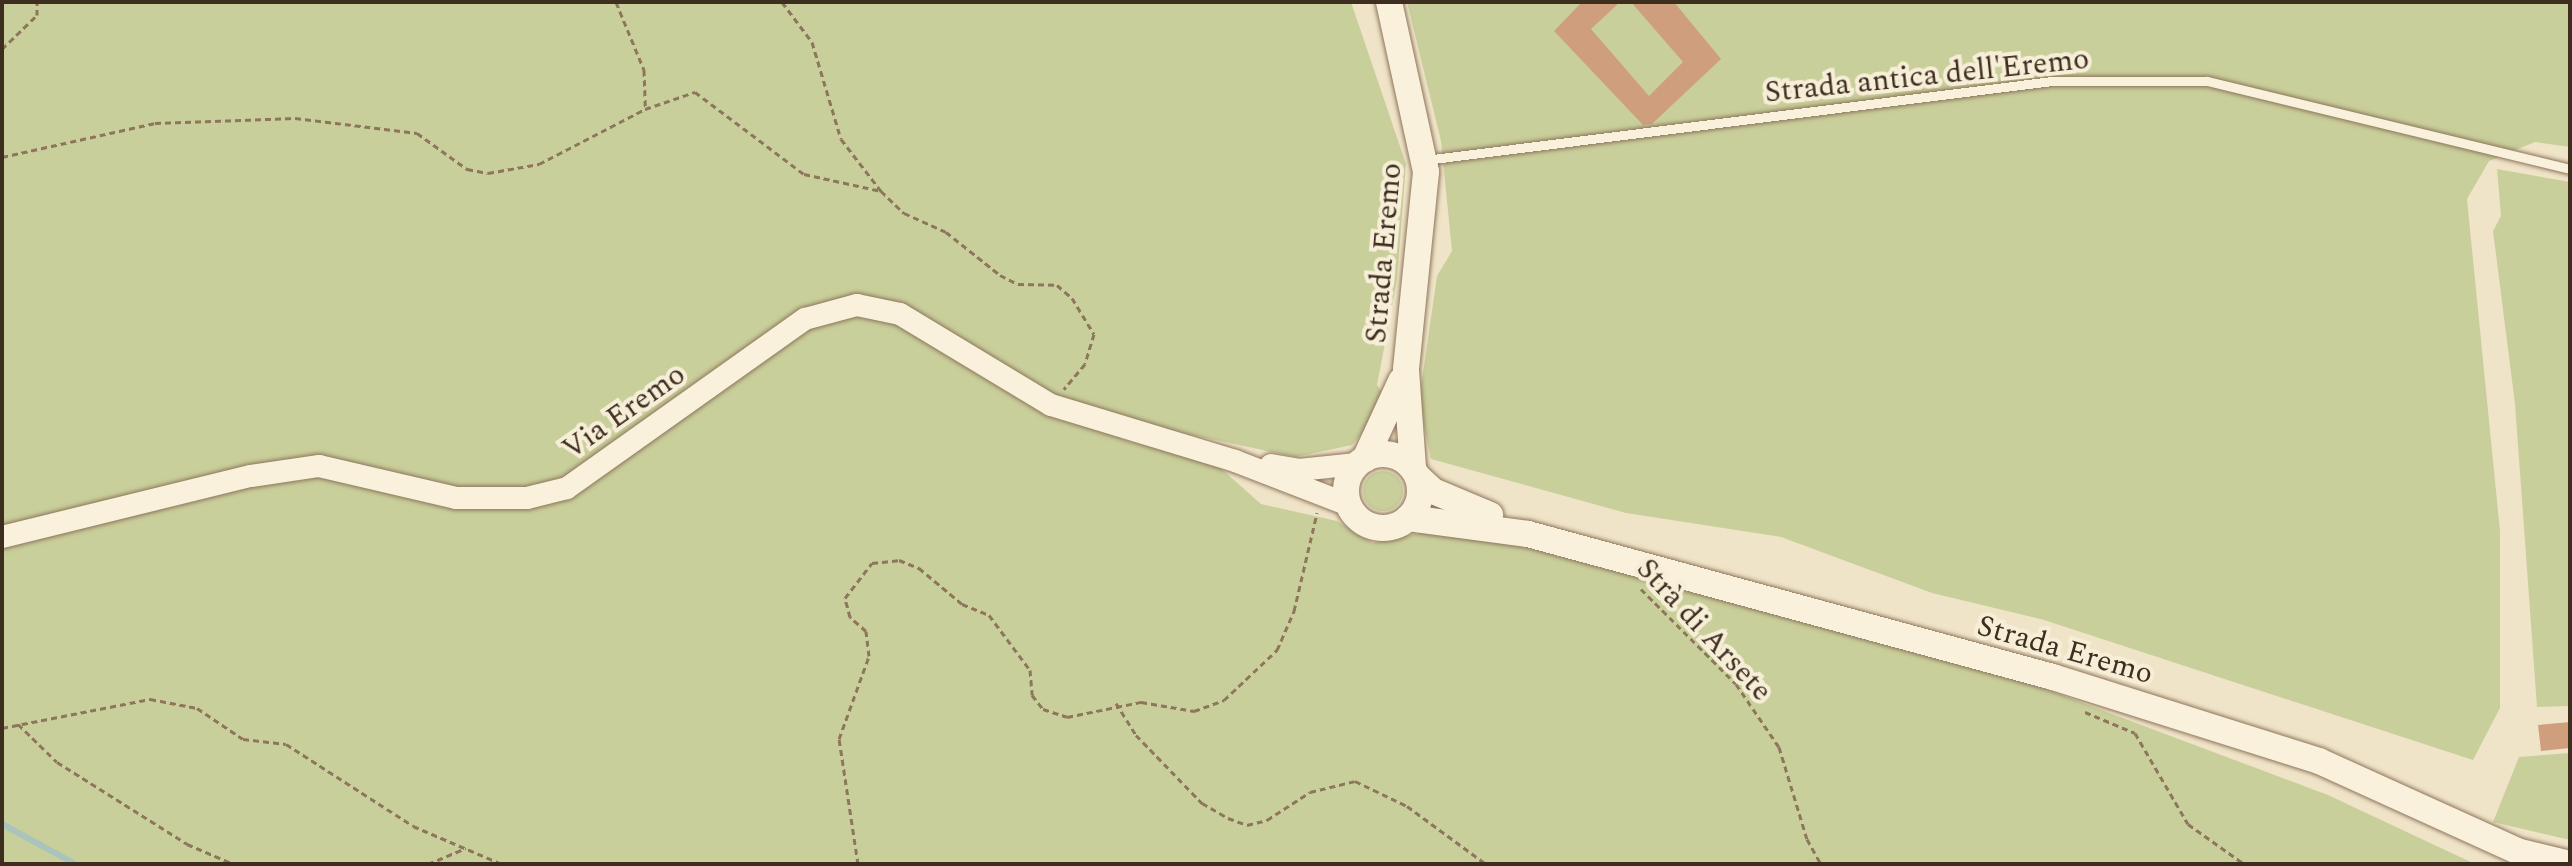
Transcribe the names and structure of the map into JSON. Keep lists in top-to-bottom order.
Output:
{
  "streets": {
    "main road": ["Strada Eremo"],
    "street": ["Via Eremo"],
    "lane": ["Strada antica dell'Eremo"],
    "path": ["Strà di Arsete"]
  },
  "crossings": [
    ["Strada antica dell'Eremo", "Strada Eremo"],
    ["Strada Eremo", "Via Eremo"],
    ["Strada Eremo", "Strà di Arsete"]
  ]
}
